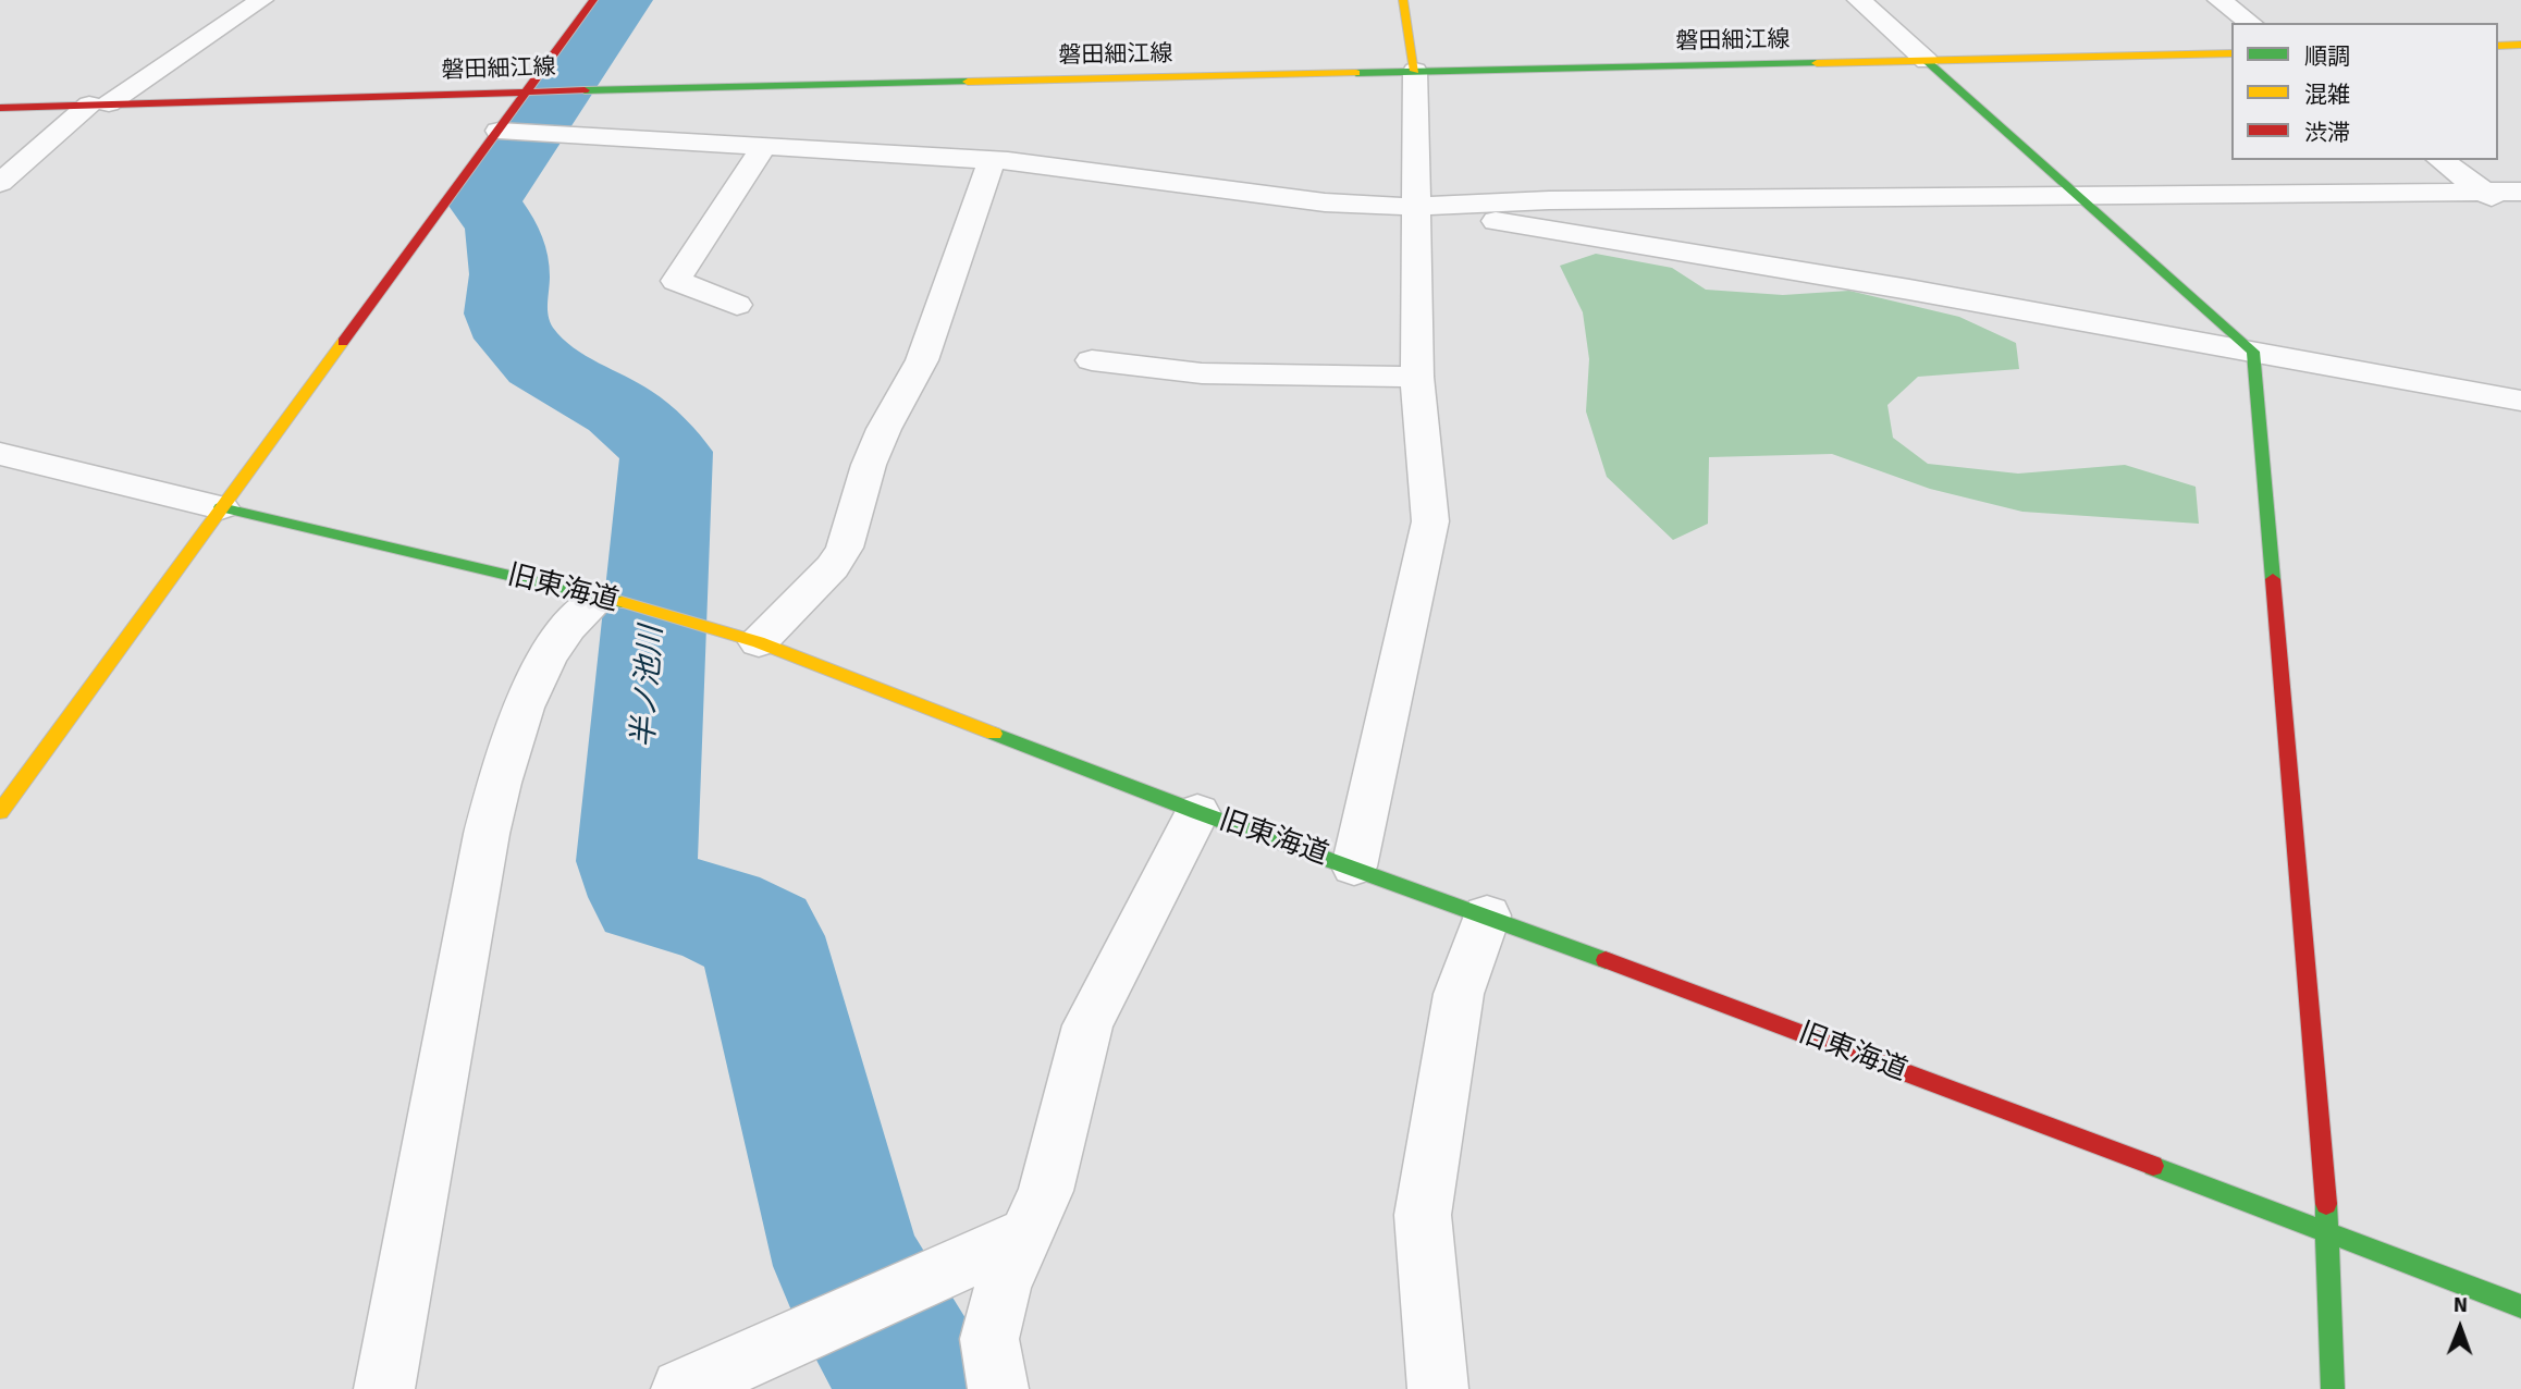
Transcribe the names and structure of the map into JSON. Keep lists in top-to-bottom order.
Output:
{
  "streets": {
    "street": ["磐田細江線", "旧東海道"]
  },
  "water": ["半ノ池川"],
  "legend": ["順調", "混雑", "渋滞"],
  "north": "top"
}
